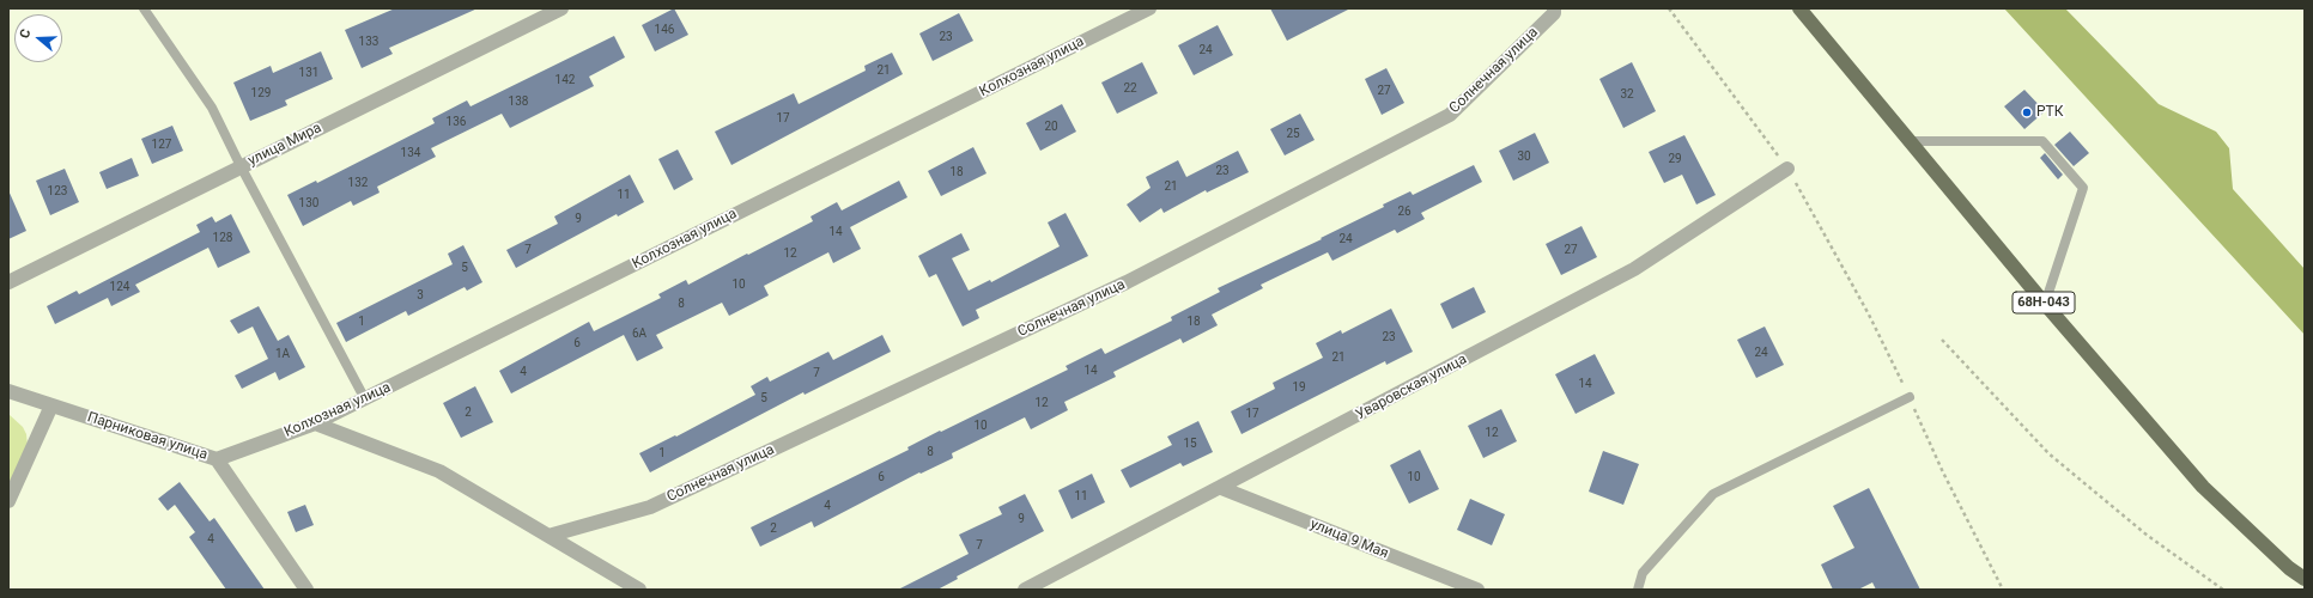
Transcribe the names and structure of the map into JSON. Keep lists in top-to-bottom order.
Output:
{
  "streets": {
    "main road": ["68Н-043"],
    "street": [
      "Колхозная улица",
      "Солнечная улица",
      "улица Мира",
      "Уваровская улица",
      "Парниковая улица",
      "улица 9 Мая"
    ]
  },
  "crossings": [
    ["Колхозная улица", "Парниковая улица"],
    ["Уваровская улица", "улица 9 Мая"]
  ],
  "places": ["РТК"],
  "house_numbers": [
    "146",
    "23",
    "133",
    "24",
    "21",
    "131",
    "142",
    "22",
    "27",
    "129",
    "32",
    "138",
    "17",
    "136",
    "20",
    "25",
    "127",
    "134",
    "30",
    "29",
    "23",
    "18",
    "132",
    "21",
    "123",
    "11",
    "130",
    "26",
    "9",
    "14",
    "128",
    "24",
    "7",
    "27",
    "12",
    "5",
    "10",
    "124",
    "3",
    "8",
    "1",
    "18",
    "6А",
    "23",
    "6",
    "24",
    "1А",
    "21",
    "14",
    "4",
    "7",
    "14",
    "19",
    "5",
    "12",
    "2",
    "17",
    "10",
    "12",
    "15",
    "8",
    "1",
    "6",
    "10",
    "11",
    "4",
    "9",
    "2",
    "4",
    "7"
  ],
  "north": "left"
}
